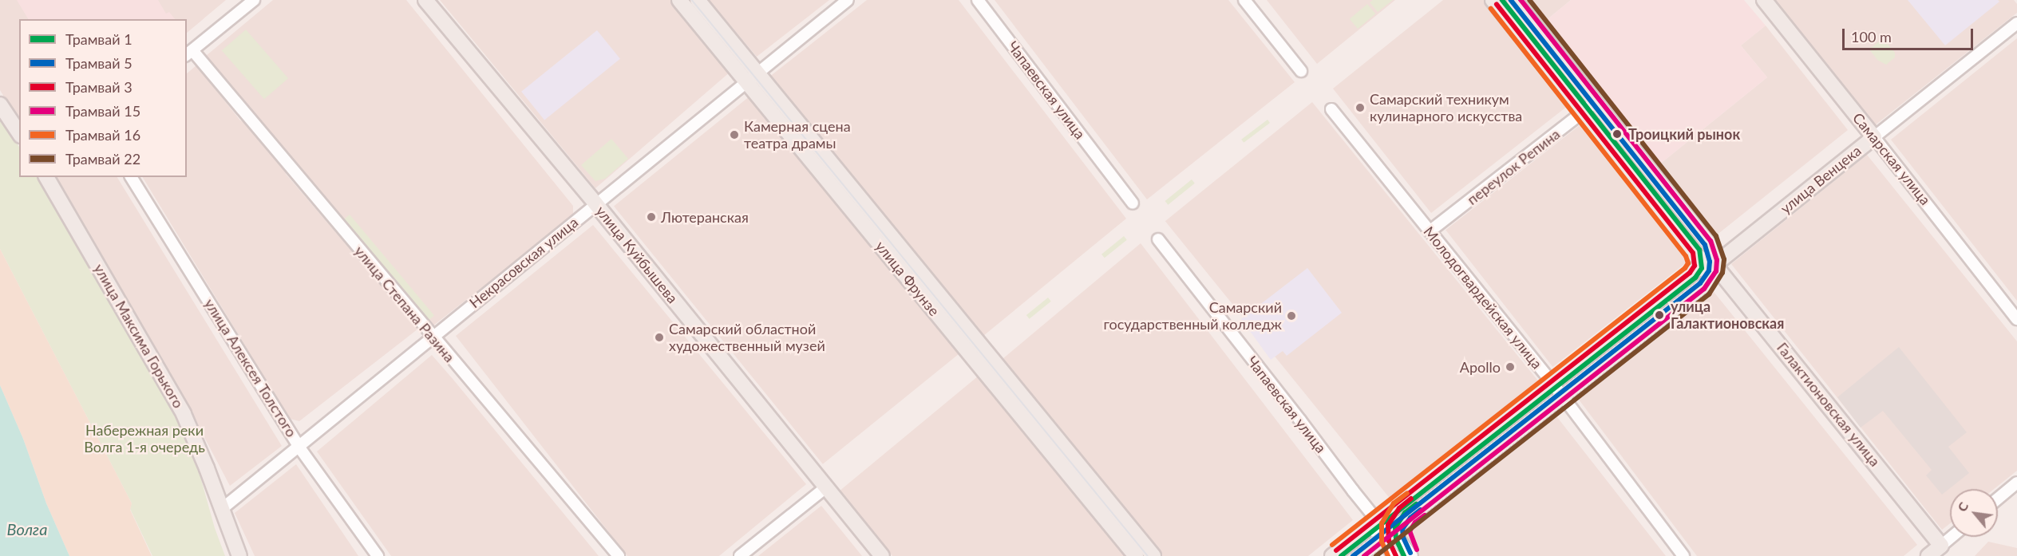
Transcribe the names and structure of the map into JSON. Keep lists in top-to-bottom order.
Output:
{
  "streets": {
    "main road": [
      "Самарская улица",
      "улица Венцека",
      "улица Куйбышева",
      "улица Фрунзе",
      "улица Максима Горького",
      "Галактионовская улица"
    ],
    "street": [
      "Чапаевская улица",
      "переулок Репина",
      "Некрасовская улица",
      "Молодогвардейская улица",
      "улица Степана Разина",
      "улица Алексея Толстого"
    ]
  },
  "crossings": [
    ["Чапаевская улица", "улица Венцека"],
    ["Самарская улица", "улица Венцека"],
    ["переулок Репина", "Молодогвардейская улица"],
    ["переулок Репина", "Галактионовская улица"],
    ["улица Венцека", "Молодогвардейская улица"],
    ["улица Венцека", "Галактионовская улица"],
    ["улица Куйбышева", "Некрасовская улица"],
    ["Некрасовская улица", "улица Фрунзе"],
    ["Некрасовская улица", "улица Степана Разина"],
    ["Некрасовская улица", "улица Максима Горького"],
    ["Некрасовская улица", "улица Алексея Толстого"]
  ],
  "water": ["Волга"],
  "parks": ["Набережная реки Волга 1-я очередь"],
  "places": [
    "Самарский техникум кулинарного искусства",
    "Троицкий рынок",
    "Камерная сцена театра драмы",
    "Лютеранская",
    "улица Галактионовская",
    "Самарский государственный колледж",
    "Самарский областной художественный музей",
    "Apollo"
  ],
  "lines": [
    "tram line 1",
    "tram line 5",
    "tram line 15",
    "tram line 22",
    "tram line 3",
    "tram line 16"
  ],
  "legend": [
    "Трамвай 1",
    "Трамвай 5",
    "Трамвай 3",
    "Трамвай 15",
    "Трамвай 16",
    "Трамвай 22"
  ],
  "scale_bar": "100 m",
  "north": "top left"
}
